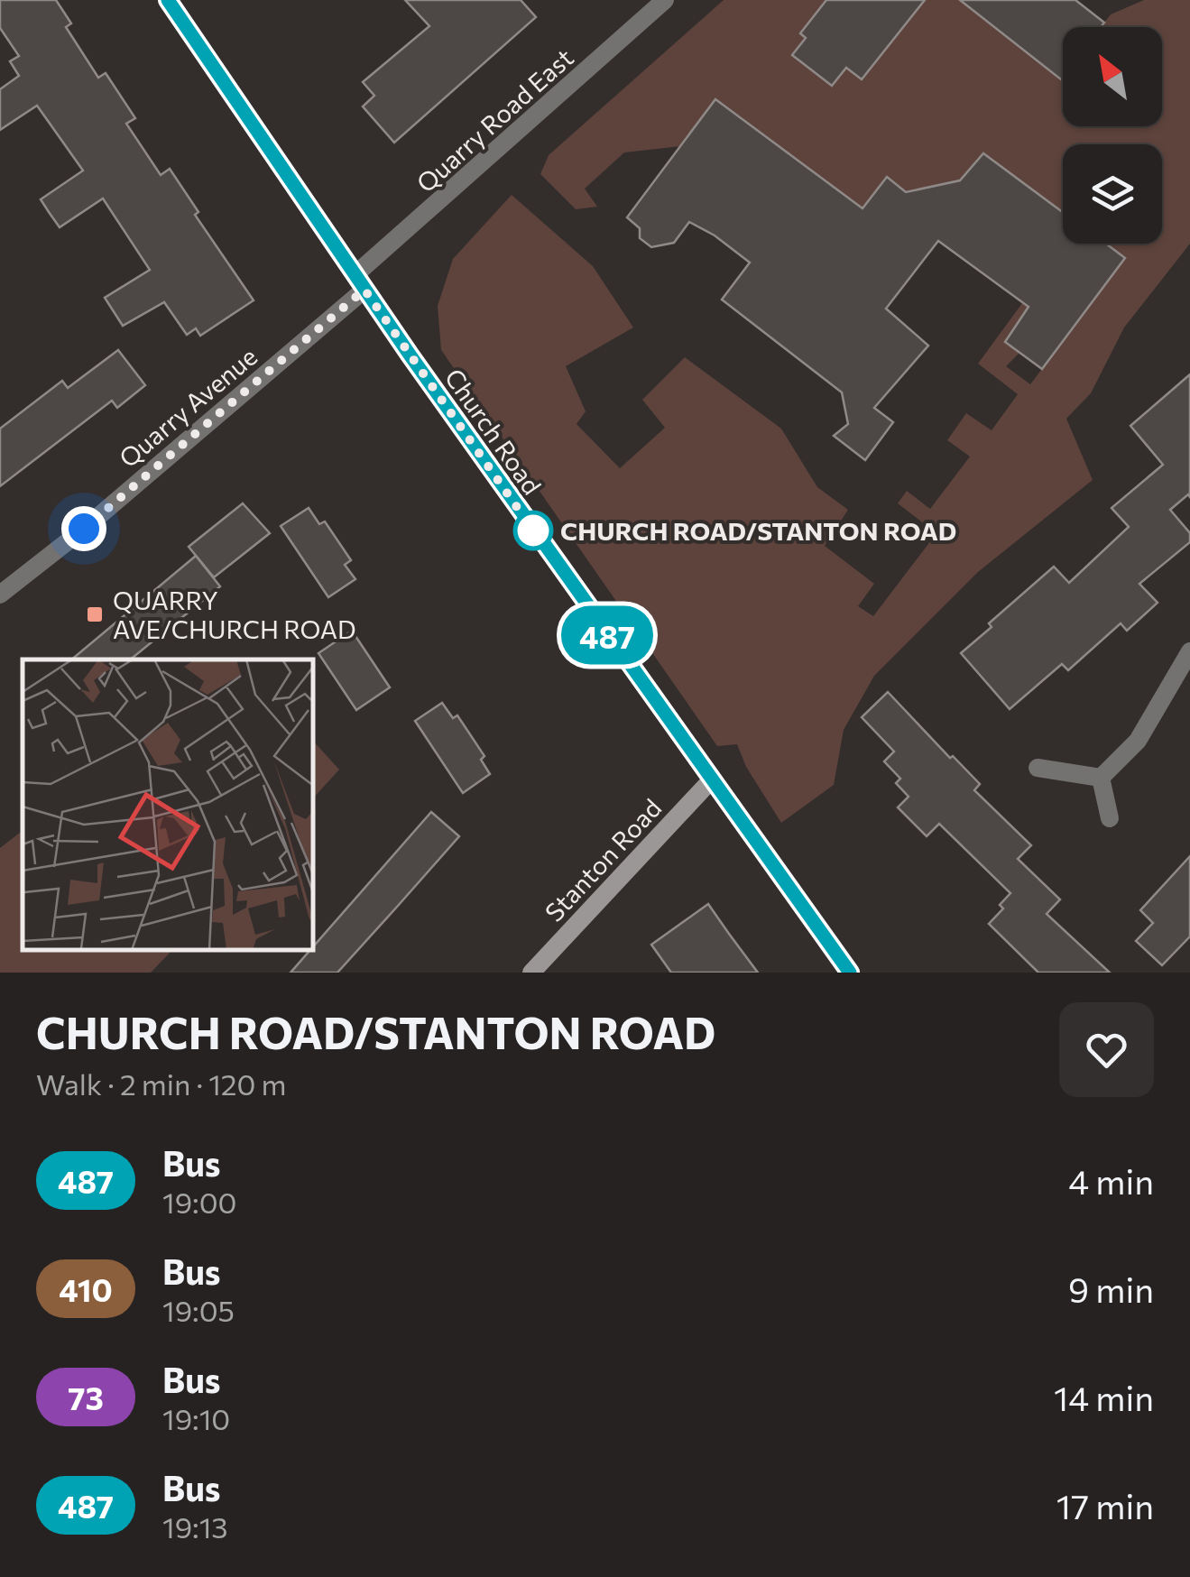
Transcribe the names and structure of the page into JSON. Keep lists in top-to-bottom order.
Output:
{
  "streets": {
    "main road": ["Church Road", "Stanton Road"],
    "street": ["Quarry Road East", "Quarry Avenue"]
  },
  "crossings": [
    ["Quarry Road East", "Quarry Avenue"],
    ["Quarry Road East", "Church Road"],
    ["Quarry Avenue", "Church Road"],
    ["Church Road", "Stanton Road"]
  ],
  "places": {
    "other": ["CHURCH ROAD/STANTON ROAD"],
    "transit": ["QUARRY AVE/CHURCH ROAD"]
  },
  "lines": ["bus line 487"],
  "north": "top left",
  "page": {
    "on_map": "487",
    "heading": ["CHURCH ROAD/STANTON ROAD", "Walk · 2 min · 120 m"],
    "list": [
      {
        "mark": "487",
        "name": "Bus",
        "note": "19:00",
        "value": "4 min"
      },
      {
        "mark": "410",
        "name": "Bus",
        "note": "19:05",
        "value": "9 min"
      },
      {
        "mark": "73",
        "name": "Bus",
        "note": "19:10",
        "value": "14 min"
      },
      {
        "mark": "487",
        "name": "Bus",
        "note": "19:13",
        "value": "17 min"
      }
    ]
  }
}
